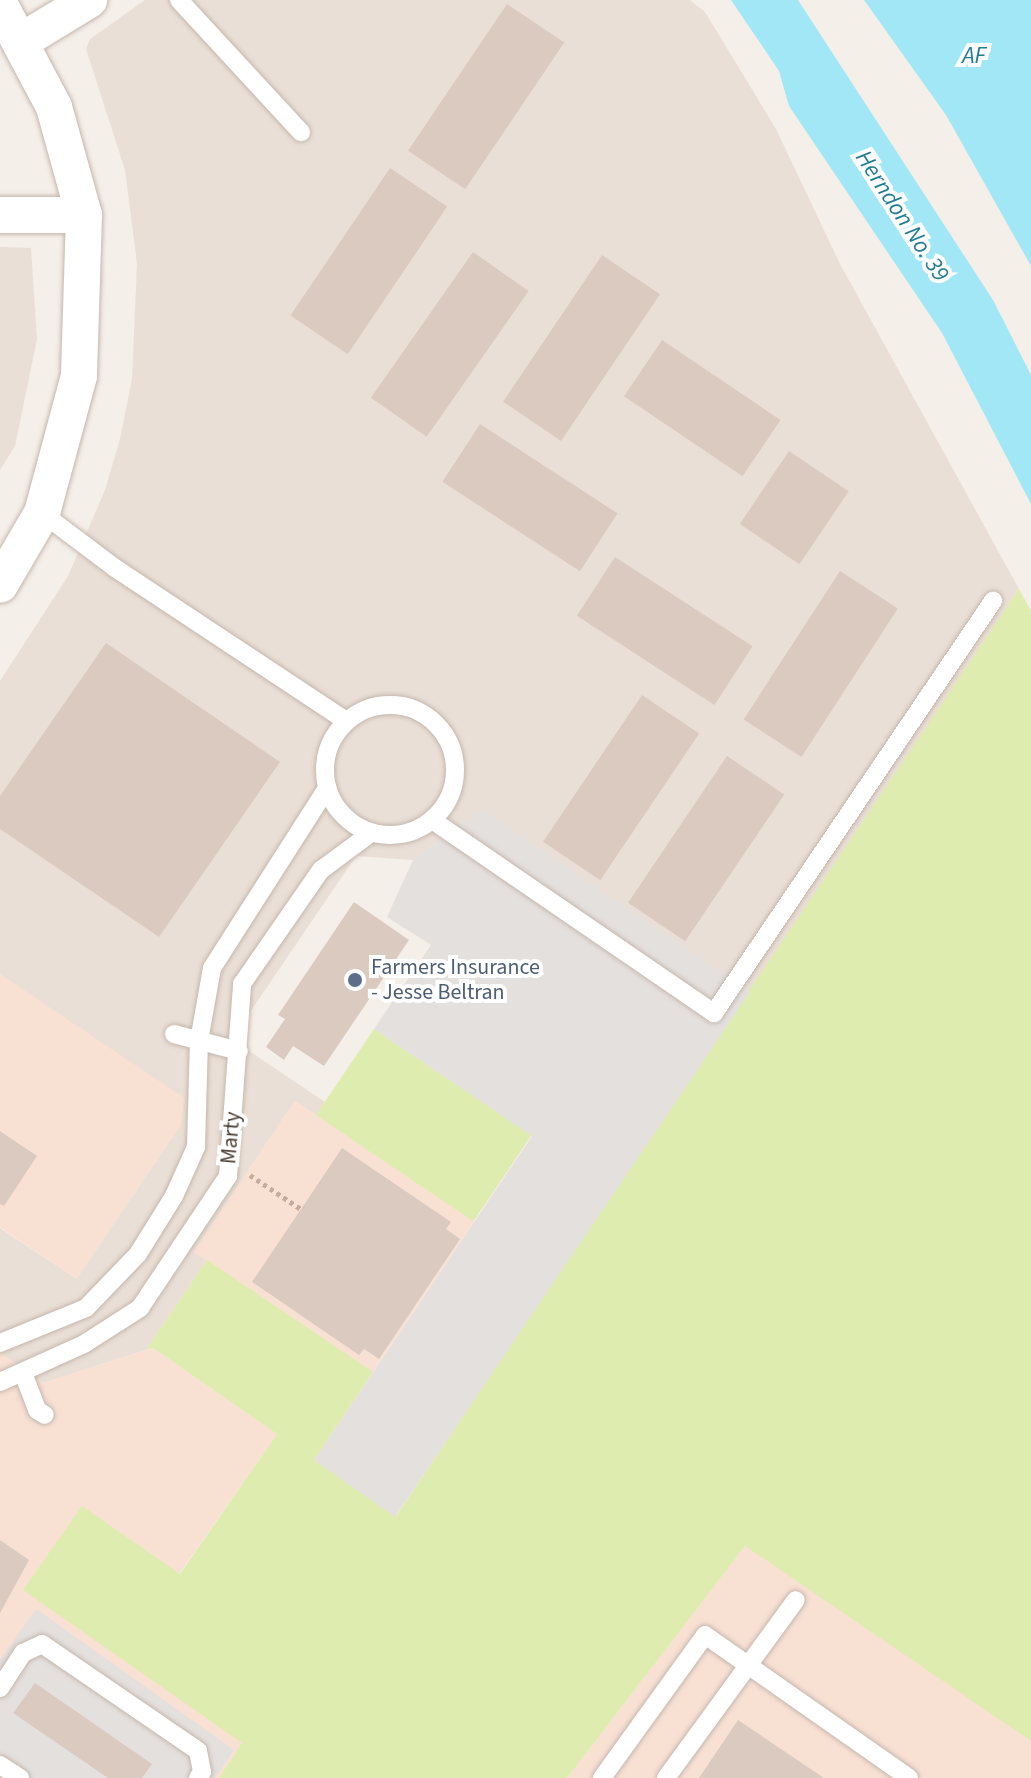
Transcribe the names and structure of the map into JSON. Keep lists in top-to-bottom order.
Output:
{
  "streets": {
    "lane": ["Marty"]
  },
  "water": ["AF", "Herndon No. 39"],
  "places": ["Farmers Insurance - Jesse Beltran"]
}
